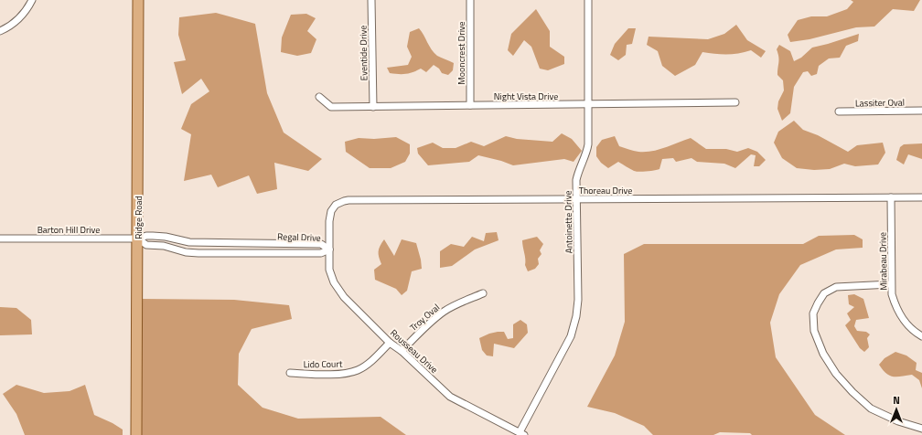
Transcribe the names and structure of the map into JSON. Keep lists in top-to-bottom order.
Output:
{
  "streets": {
    "main road": ["Ridge Road"],
    "street": [
      "Eventide Drive",
      "Mooncrest Drive",
      "Night Vista Drive",
      "Lassiter Oval",
      "Thoreau Drive",
      "Antoinette Drive",
      "Barton Hill Drive",
      "Regal Drive",
      "Mirabeau Drive",
      "Troy Oval",
      "Rousseau Drive",
      "Lido Court"
    ]
  },
  "crossings": [
    ["Eventide Drive", "Night Vista Drive"],
    ["Mooncrest Drive", "Night Vista Drive"],
    ["Night Vista Drive", "Antoinette Drive"],
    ["Thoreau Drive", "Antoinette Drive"],
    ["Thoreau Drive", "Regal Drive"],
    ["Thoreau Drive", "Mirabeau Drive"],
    ["Thoreau Drive", "Rousseau Drive"],
    ["Ridge Road", "Barton Hill Drive"],
    ["Ridge Road", "Regal Drive"],
    ["Antoinette Drive", "Rousseau Drive"],
    ["Barton Hill Drive", "Regal Drive"],
    ["Regal Drive", "Rousseau Drive"],
    ["Troy Oval", "Rousseau Drive"],
    ["Rousseau Drive", "Lido Court"]
  ],
  "north": "top"
}
